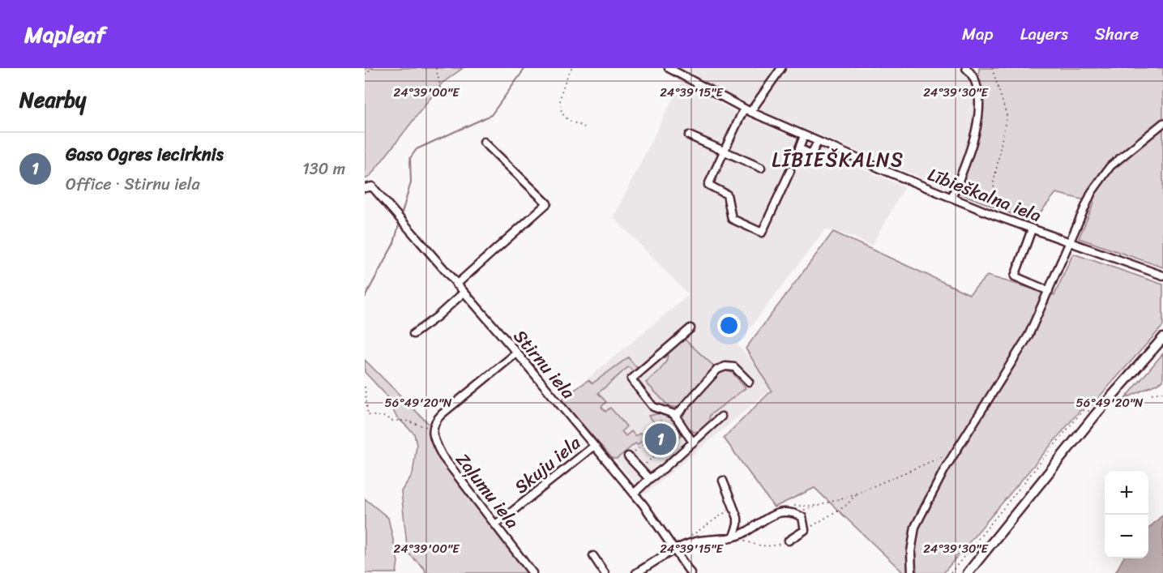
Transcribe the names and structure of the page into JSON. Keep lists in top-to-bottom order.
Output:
{
  "streets": {
    "street": [
      "Lībieškalna iela",
      "Stirnu iela",
      "Skuju iela",
      "Zaļumu iela"
    ]
  },
  "crossings": [
    ["Stirnu iela", "Skuju iela"],
    ["Skuju iela", "Zaļumu iela"]
  ],
  "districts": ["LĪBIEŠKALNS"],
  "page": {
    "header": "Mapleaf",
    "nav": ["Map", "Layers", "Share"],
    "heading": "Nearby",
    "list": [
      {
        "mark": "1",
        "name": "Gaso Ogres iecirknis",
        "note": "Office · Stirnu iela",
        "value": "130 m"
      }
    ],
    "pins": "1",
    "map_buttons": ["+", "−"]
  },
  "coordinates": [
    "24°39'00\"E",
    "24°39'15\"E",
    "24°39'30\"E",
    "56°49'20\"N"
  ]
}
